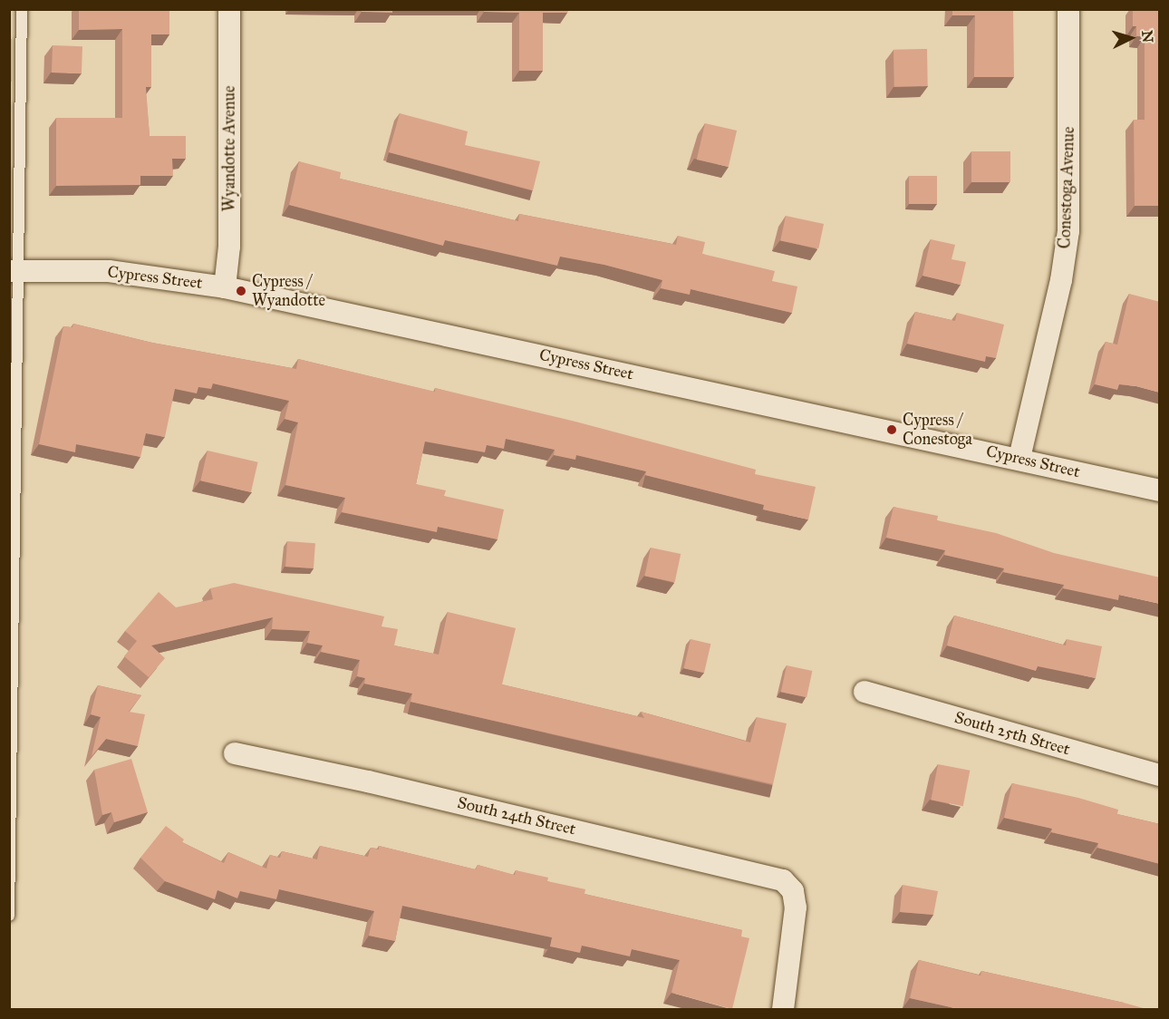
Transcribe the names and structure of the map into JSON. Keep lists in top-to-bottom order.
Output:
{
  "streets": {
    "street": [
      "Wyandotte Avenue",
      "Conestoga Avenue",
      "Cypress Street",
      "South 25th Street",
      "South 24th Street"
    ]
  },
  "crossings": [
    ["Wyandotte Avenue", "Cypress Street"],
    ["Conestoga Avenue", "Cypress Street"]
  ],
  "places": ["Cypress / Wyandotte", "Cypress / Conestoga"],
  "north": "right"
}
